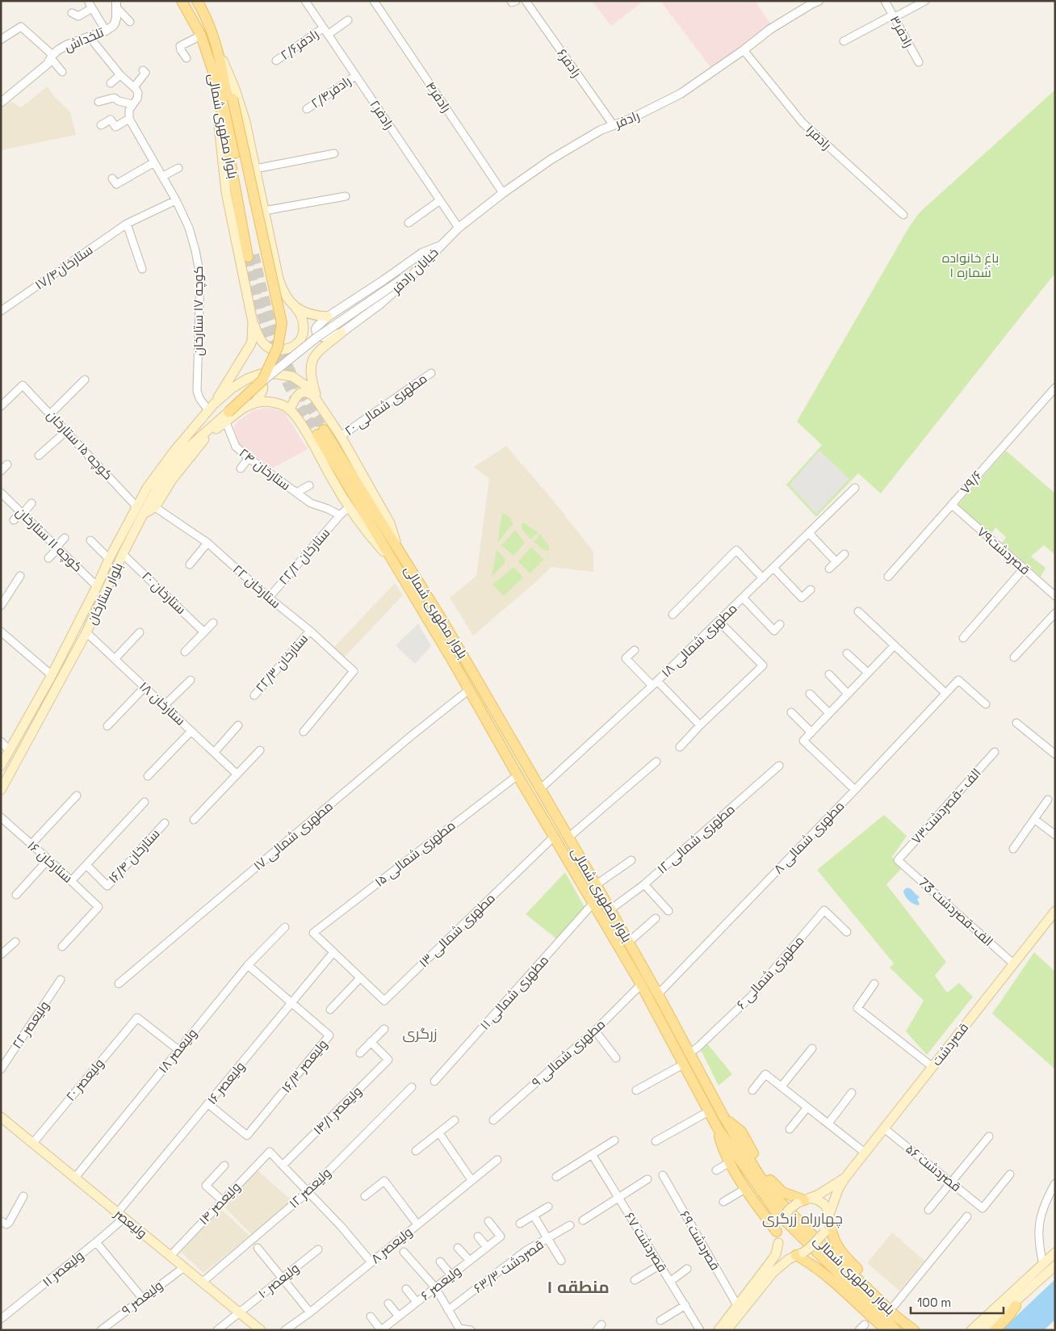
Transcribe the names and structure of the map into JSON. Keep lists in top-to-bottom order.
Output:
{
  "streets": {
    "main road": [
      "بلوار مطهرى شمالى",
      "بلوار ستارخان",
      "قصردشت",
      "ولیعصر"
    ],
    "street": [
      "رادفر۳",
      "تلخداش",
      "رادفر۲/۶",
      "رادفر۶",
      "رادفر۲/۴",
      "رادفر۴",
      "رادفر۲",
      "رادفر",
      "رادفر۱",
      "ستارخان۱۷/۴",
      "خیابان رادفر",
      "کوچه ۱۷ ستارخان",
      "۲۰ مطهری شمالی",
      "کوچه ۱۵ ستارخان",
      "۲۴ ستارخان",
      "۷۹/۶",
      "کوچه ۱۱ ستارخان",
      "قصردشت۷۹",
      "۲۲/۲ ستارخان",
      "۲۲ ستارخان",
      "۲۰ ستارخان",
      "۱۸ مطهری شمالی",
      "۲۲/۳ ستارخان",
      "۱۸ ستارخان",
      "الف -قصردشت۷۳",
      "۱۷ مطهری شمالی",
      "۸ مطهری شمالی",
      "۱۲ مطهری شمالی",
      "۱۵ مطهری شمالی",
      "۱۶/۴ ستارخان",
      "۱۶ ستارخان",
      "73 الف-قصردشت",
      "۱۳ مطهری شمالی",
      "۶ مطهری شمالی",
      "۱۱ مطهری شمالی",
      "۲۲ ولیعصر",
      "۱۸ ولیعصر",
      "۹ مطهری شمالی",
      "۱۶/۳ ولیعصر",
      "۲۰ ولیعصر",
      "۱۶ ولیعصر",
      "۱۴/۱ ولیعصر",
      "۵۶ قصردشت",
      "۱۲ ولیعصر",
      "۱۴ ولیعصر",
      "۶۹ قصردشت",
      "۶۷ قصردشت",
      "۸ ولیعصر",
      "۶۳/۳ قصردشت",
      "۱۱ ولیعصر",
      "۱۰ ولیعصر",
      "۶ ولیعصر",
      "۹ ولیعصر"
    ]
  },
  "crossings": [
    ["رادفر۲/۶", "رادفر۲"],
    ["رادفر۶", "رادفر"],
    ["رادفر۲/۴", "رادفر۲"],
    ["رادفر۴", "رادفر"],
    ["رادفر۲", "رادفر"],
    ["رادفر", "رادفر۱"],
    ["رادفر", "خیابان رادفر"],
    ["بلوار مطهرى شمالى", "۱۸ مطهری شمالی"],
    ["بلوار مطهرى شمالى", "۱۷ مطهری شمالی"],
    ["بلوار مطهرى شمالى", "۸ مطهری شمالی"],
    ["بلوار مطهرى شمالى", "۱۲ مطهری شمالی"],
    ["بلوار مطهرى شمالى", "۱۵ مطهری شمالی"],
    ["بلوار مطهرى شمالى", "۱۳ مطهری شمالی"],
    ["بلوار مطهرى شمالى", "۶ مطهری شمالی"],
    ["بلوار مطهرى شمالى", "۱۱ مطهری شمالی"],
    ["بلوار مطهرى شمالى", "۹ مطهری شمالی"],
    ["ستارخان۱۷/۴", "کوچه ۱۷ ستارخان"],
    ["کوچه ۱۷ ستارخان", "بلوار ستارخان"],
    ["کوچه ۱۵ ستارخان", "بلوار ستارخان"],
    ["۲۴ ستارخان", "۲۲/۲ ستارخان"],
    ["۲۴ ستارخان", "بلوار ستارخان"],
    ["۷۹/۶", "قصردشت۷۹"],
    ["کوچه ۱۱ ستارخان", "بلوار ستارخان"],
    ["۲۲/۲ ستارخان", "۲۲ ستارخان"],
    ["۲۲ ستارخان", "۲۲/۳ ستارخان"],
    ["۲۰ ستارخان", "بلوار ستارخان"],
    ["بلوار ستارخان", "۱۸ ستارخان"],
    ["الف -قصردشت۷۳", "73 الف-قصردشت"],
    ["۱۵ مطهری شمالی", "۱۶ ولیعصر"],
    ["73 الف-قصردشت", "قصردشت"],
    ["قصردشت", "۵۶ قصردشت"],
    ["۱۸ ولیعصر", "۲۰ ولیعصر"],
    ["۱۸ ولیعصر", "ولیعصر"],
    ["۱۶/۳ ولیعصر", "۱۶ ولیعصر"],
    ["۲۰ ولیعصر", "ولیعصر"],
    ["۱۶ ولیعصر", "ولیعصر"],
    ["۱۶ ولیعصر", "۱۱ ولیعصر"],
    ["۱۴/۱ ولیعصر", "۱۴ ولیعصر"],
    ["۱۲ ولیعصر", "ولیعصر"],
    ["۱۴ ولیعصر", "ولیعصر"],
    ["ولیعصر", "۱۱ ولیعصر"],
    ["ولیعصر", "۱۰ ولیعصر"],
    ["ولیعصر", "۹ ولیعصر"]
  ],
  "districts": ["زرگری", "چهارراه زرگری", "منطقه ۱"],
  "parks": ["باغ خانواده شماره ۱"],
  "scale_bar": "100 m"
}
